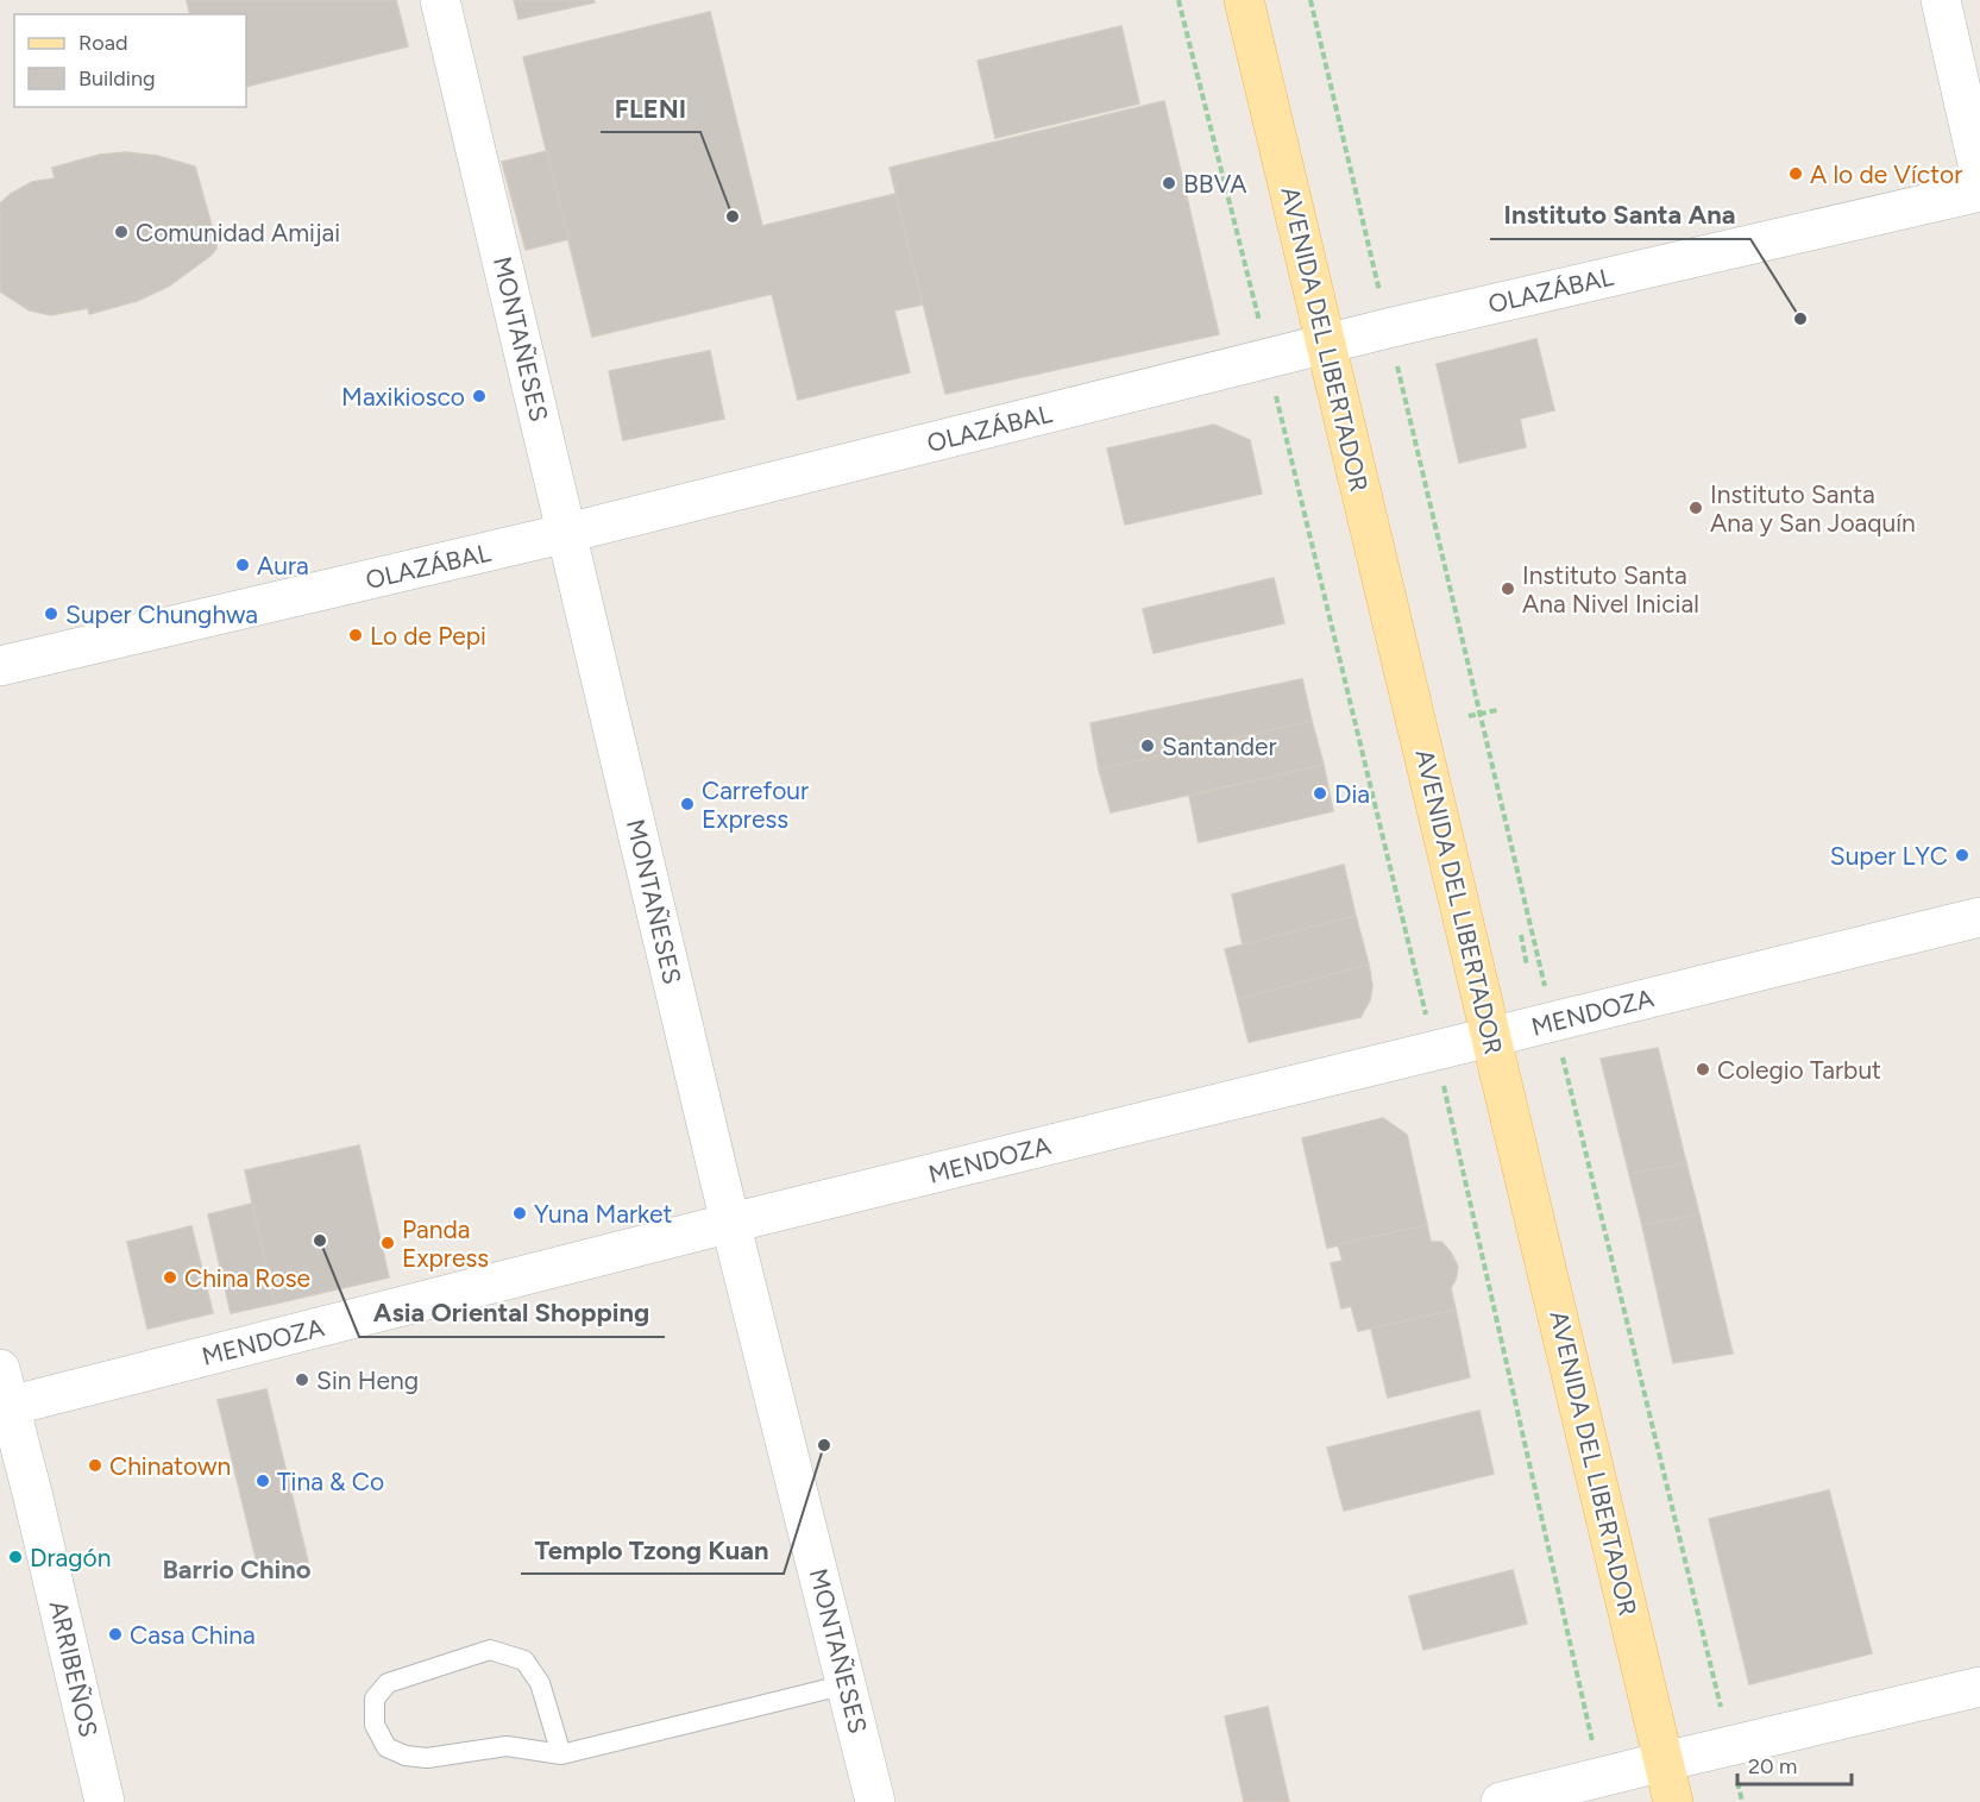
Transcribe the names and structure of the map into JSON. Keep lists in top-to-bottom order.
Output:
{
  "streets": {
    "main road": ["AVENIDA DEL LIBERTADOR"],
    "street": [
      "OLAZÁBAL",
      "MONTAÑESES",
      "MENDOZA",
      "ARRIBEÑOS"
    ]
  },
  "crossings": [
    ["OLAZÁBAL", "MONTAÑESES"],
    ["OLAZÁBAL", "AVENIDA DEL LIBERTADOR"],
    ["MONTAÑESES", "MENDOZA"],
    ["AVENIDA DEL LIBERTADOR", "MENDOZA"],
    ["MENDOZA", "ARRIBEÑOS"]
  ],
  "districts": ["Barrio Chino"],
  "places": [
    "A lo de Víctor",
    "BBVA",
    "FLENI",
    "Comunidad Amijai",
    "Instituto Santa Ana",
    "Maxikiosco",
    "Instituto Santa Ana y San Joaquín",
    "Aura",
    "Instituto Santa Ana Nivel Inicial",
    "Super Chunghwa",
    "Lo de Pepi",
    "Santander",
    "Dia",
    "Carrefour Express",
    "Super LYC",
    "Colegio Tarbut",
    "Yuna Market",
    "Asia Oriental Shopping",
    "Panda Express",
    "China Rose",
    "Sin Heng",
    "Templo Tzong Kuan",
    "Chinatown",
    "Tina & Co",
    "Dragón",
    "Casa China"
  ],
  "legend": ["Road", "Building"],
  "scale_bar": "20 m"
}
